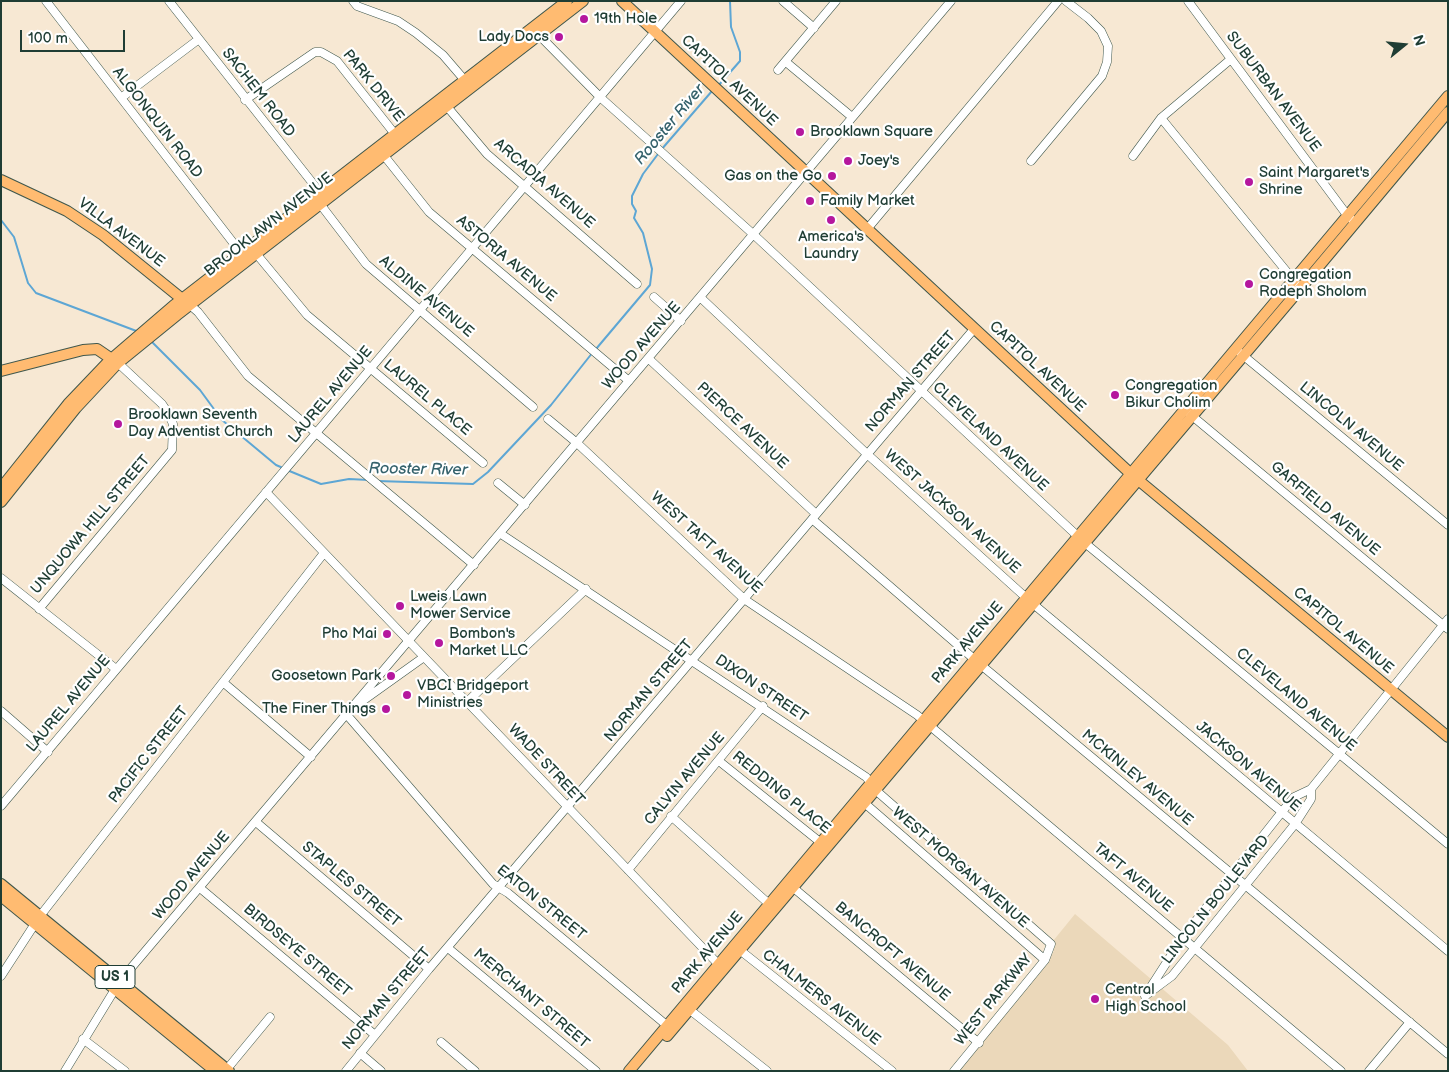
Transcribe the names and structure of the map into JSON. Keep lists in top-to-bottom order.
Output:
{
  "streets": {
    "main road": [
      "CAPITOL AVENUE",
      "BROOKLAWN AVENUE",
      "VILLA AVENUE",
      "PARK AVENUE",
      "US 1"
    ],
    "street": [
      "PARK DRIVE",
      "SUBURBAN AVENUE",
      "SACHEM ROAD",
      "ALGONQUIN ROAD",
      "ARCADIA AVENUE",
      "ASTORIA AVENUE",
      "ALDINE AVENUE",
      "WOOD AVENUE",
      "NORMAN STREET",
      "LAUREL AVENUE",
      "LAUREL PLACE",
      "PIERCE AVENUE",
      "LINCOLN AVENUE",
      "CLEVELAND AVENUE",
      "GARFIELD AVENUE",
      "WEST JACKSON AVENUE",
      "UNQUOWA HILL STREET",
      "WEST TAFT AVENUE",
      "DIXON STREET",
      "PACIFIC STREET",
      "WADE STREET",
      "JACKSON AVENUE",
      "MCKINLEY AVENUE",
      "CALVIN AVENUE",
      "REDDING PLACE",
      "WEST MORGAN AVENUE",
      "TAFT AVENUE",
      "STAPLES STREET",
      "LINCOLN BOULEVARD",
      "EATON STREET",
      "BIRDSEYE STREET",
      "BANCROFT AVENUE",
      "CHALMERS AVENUE",
      "MERCHANT STREET",
      "WEST PARKWAY"
    ]
  },
  "crossings": [
    ["CAPITOL AVENUE", "WOOD AVENUE"],
    ["CAPITOL AVENUE", "NORMAN STREET"],
    ["CAPITOL AVENUE", "LAUREL AVENUE"],
    ["CAPITOL AVENUE", "PARK AVENUE"],
    ["CAPITOL AVENUE", "LINCOLN BOULEVARD"],
    ["PARK DRIVE", "SACHEM ROAD"],
    ["PARK DRIVE", "BROOKLAWN AVENUE"],
    ["SUBURBAN AVENUE", "PARK AVENUE"],
    ["SACHEM ROAD", "BROOKLAWN AVENUE"],
    ["SACHEM ROAD", "ALDINE AVENUE"],
    ["ALGONQUIN ROAD", "BROOKLAWN AVENUE"],
    ["ARCADIA AVENUE", "BROOKLAWN AVENUE"],
    ["ARCADIA AVENUE", "LAUREL AVENUE"],
    ["BROOKLAWN AVENUE", "VILLA AVENUE"],
    ["BROOKLAWN AVENUE", "ASTORIA AVENUE"],
    ["BROOKLAWN AVENUE", "ALDINE AVENUE"],
    ["BROOKLAWN AVENUE", "LAUREL PLACE"],
    ["BROOKLAWN AVENUE", "CLEVELAND AVENUE"],
    ["BROOKLAWN AVENUE", "UNQUOWA HILL STREET"],
    ["ASTORIA AVENUE", "WOOD AVENUE"],
    ["ASTORIA AVENUE", "LAUREL AVENUE"],
    ["ALDINE AVENUE", "LAUREL AVENUE"],
    ["WOOD AVENUE", "PIERCE AVENUE"],
    ["WOOD AVENUE", "CLEVELAND AVENUE"],
    ["WOOD AVENUE", "WEST JACKSON AVENUE"],
    ["WOOD AVENUE", "WEST TAFT AVENUE"],
    ["WOOD AVENUE", "DIXON STREET"],
    ["WOOD AVENUE", "WADE STREET"],
    ["WOOD AVENUE", "STAPLES STREET"],
    ["WOOD AVENUE", "EATON STREET"],
    ["WOOD AVENUE", "BIRDSEYE STREET"],
    ["WOOD AVENUE", "US 1"],
    ["NORMAN STREET", "PIERCE AVENUE"],
    ["NORMAN STREET", "CLEVELAND AVENUE"],
    ["NORMAN STREET", "WEST JACKSON AVENUE"],
    ["NORMAN STREET", "WEST TAFT AVENUE"],
    ["NORMAN STREET", "DIXON STREET"],
    ["NORMAN STREET", "WADE STREET"],
    ["NORMAN STREET", "MCKINLEY AVENUE"],
    ["NORMAN STREET", "STAPLES STREET"],
    ["NORMAN STREET", "EATON STREET"],
    ["NORMAN STREET", "BIRDSEYE STREET"],
    ["NORMAN STREET", "MERCHANT STREET"],
    ["LAUREL AVENUE", "LAUREL PLACE"],
    ["LAUREL AVENUE", "CLEVELAND AVENUE"],
    ["LAUREL AVENUE", "WADE STREET"],
    ["PIERCE AVENUE", "MCKINLEY AVENUE"],
    ["LINCOLN AVENUE", "PARK AVENUE"],
    ["CLEVELAND AVENUE", "PARK AVENUE"],
    ["CLEVELAND AVENUE", "LINCOLN BOULEVARD"],
    ["GARFIELD AVENUE", "PARK AVENUE"],
    ["GARFIELD AVENUE", "LINCOLN BOULEVARD"],
    ["WEST JACKSON AVENUE", "PARK AVENUE"],
    ["WEST JACKSON AVENUE", "JACKSON AVENUE"],
    ["WEST TAFT AVENUE", "PARK AVENUE"],
    ["WEST TAFT AVENUE", "TAFT AVENUE"],
    ["PARK AVENUE", "DIXON STREET"],
    ["PARK AVENUE", "WADE STREET"],
    ["PARK AVENUE", "JACKSON AVENUE"],
    ["PARK AVENUE", "MCKINLEY AVENUE"],
    ["PARK AVENUE", "REDDING PLACE"],
    ["PARK AVENUE", "WEST MORGAN AVENUE"],
    ["PARK AVENUE", "TAFT AVENUE"],
    ["PARK AVENUE", "EATON STREET"],
    ["PARK AVENUE", "BANCROFT AVENUE"],
    ["PARK AVENUE", "CHALMERS AVENUE"],
    ["DIXON STREET", "CALVIN AVENUE"],
    ["DIXON STREET", "WEST MORGAN AVENUE"],
    ["PACIFIC STREET", "WADE STREET"],
    ["PACIFIC STREET", "US 1"],
    ["WADE STREET", "CALVIN AVENUE"],
    ["JACKSON AVENUE", "LINCOLN BOULEVARD"],
    ["MCKINLEY AVENUE", "LINCOLN BOULEVARD"],
    ["CALVIN AVENUE", "REDDING PLACE"],
    ["WEST MORGAN AVENUE", "WEST PARKWAY"],
    ["TAFT AVENUE", "LINCOLN BOULEVARD"],
    ["BANCROFT AVENUE", "WEST PARKWAY"]
  ],
  "water": ["Rooster River"],
  "places": [
    "19th Hole",
    "Lady Docs",
    "Brooklawn Square",
    "Joey's",
    "Gas on the Go",
    "Saint Margaret's Shrine",
    "Family Market",
    "America's Laundry",
    "Congregation Rodeph Sholom",
    "Congregation Bikur Cholim",
    "Brooklawn Seventh Day Adventist Church",
    "Lweis Lawn Mower Service",
    "Pho Mai",
    "Bombon's Market LLC",
    "Goosetown Park",
    "VBCI Bridgeport Ministries",
    "The Finer Things",
    "Central High School"
  ],
  "scale_bar": "100 m",
  "north": "right"
}
